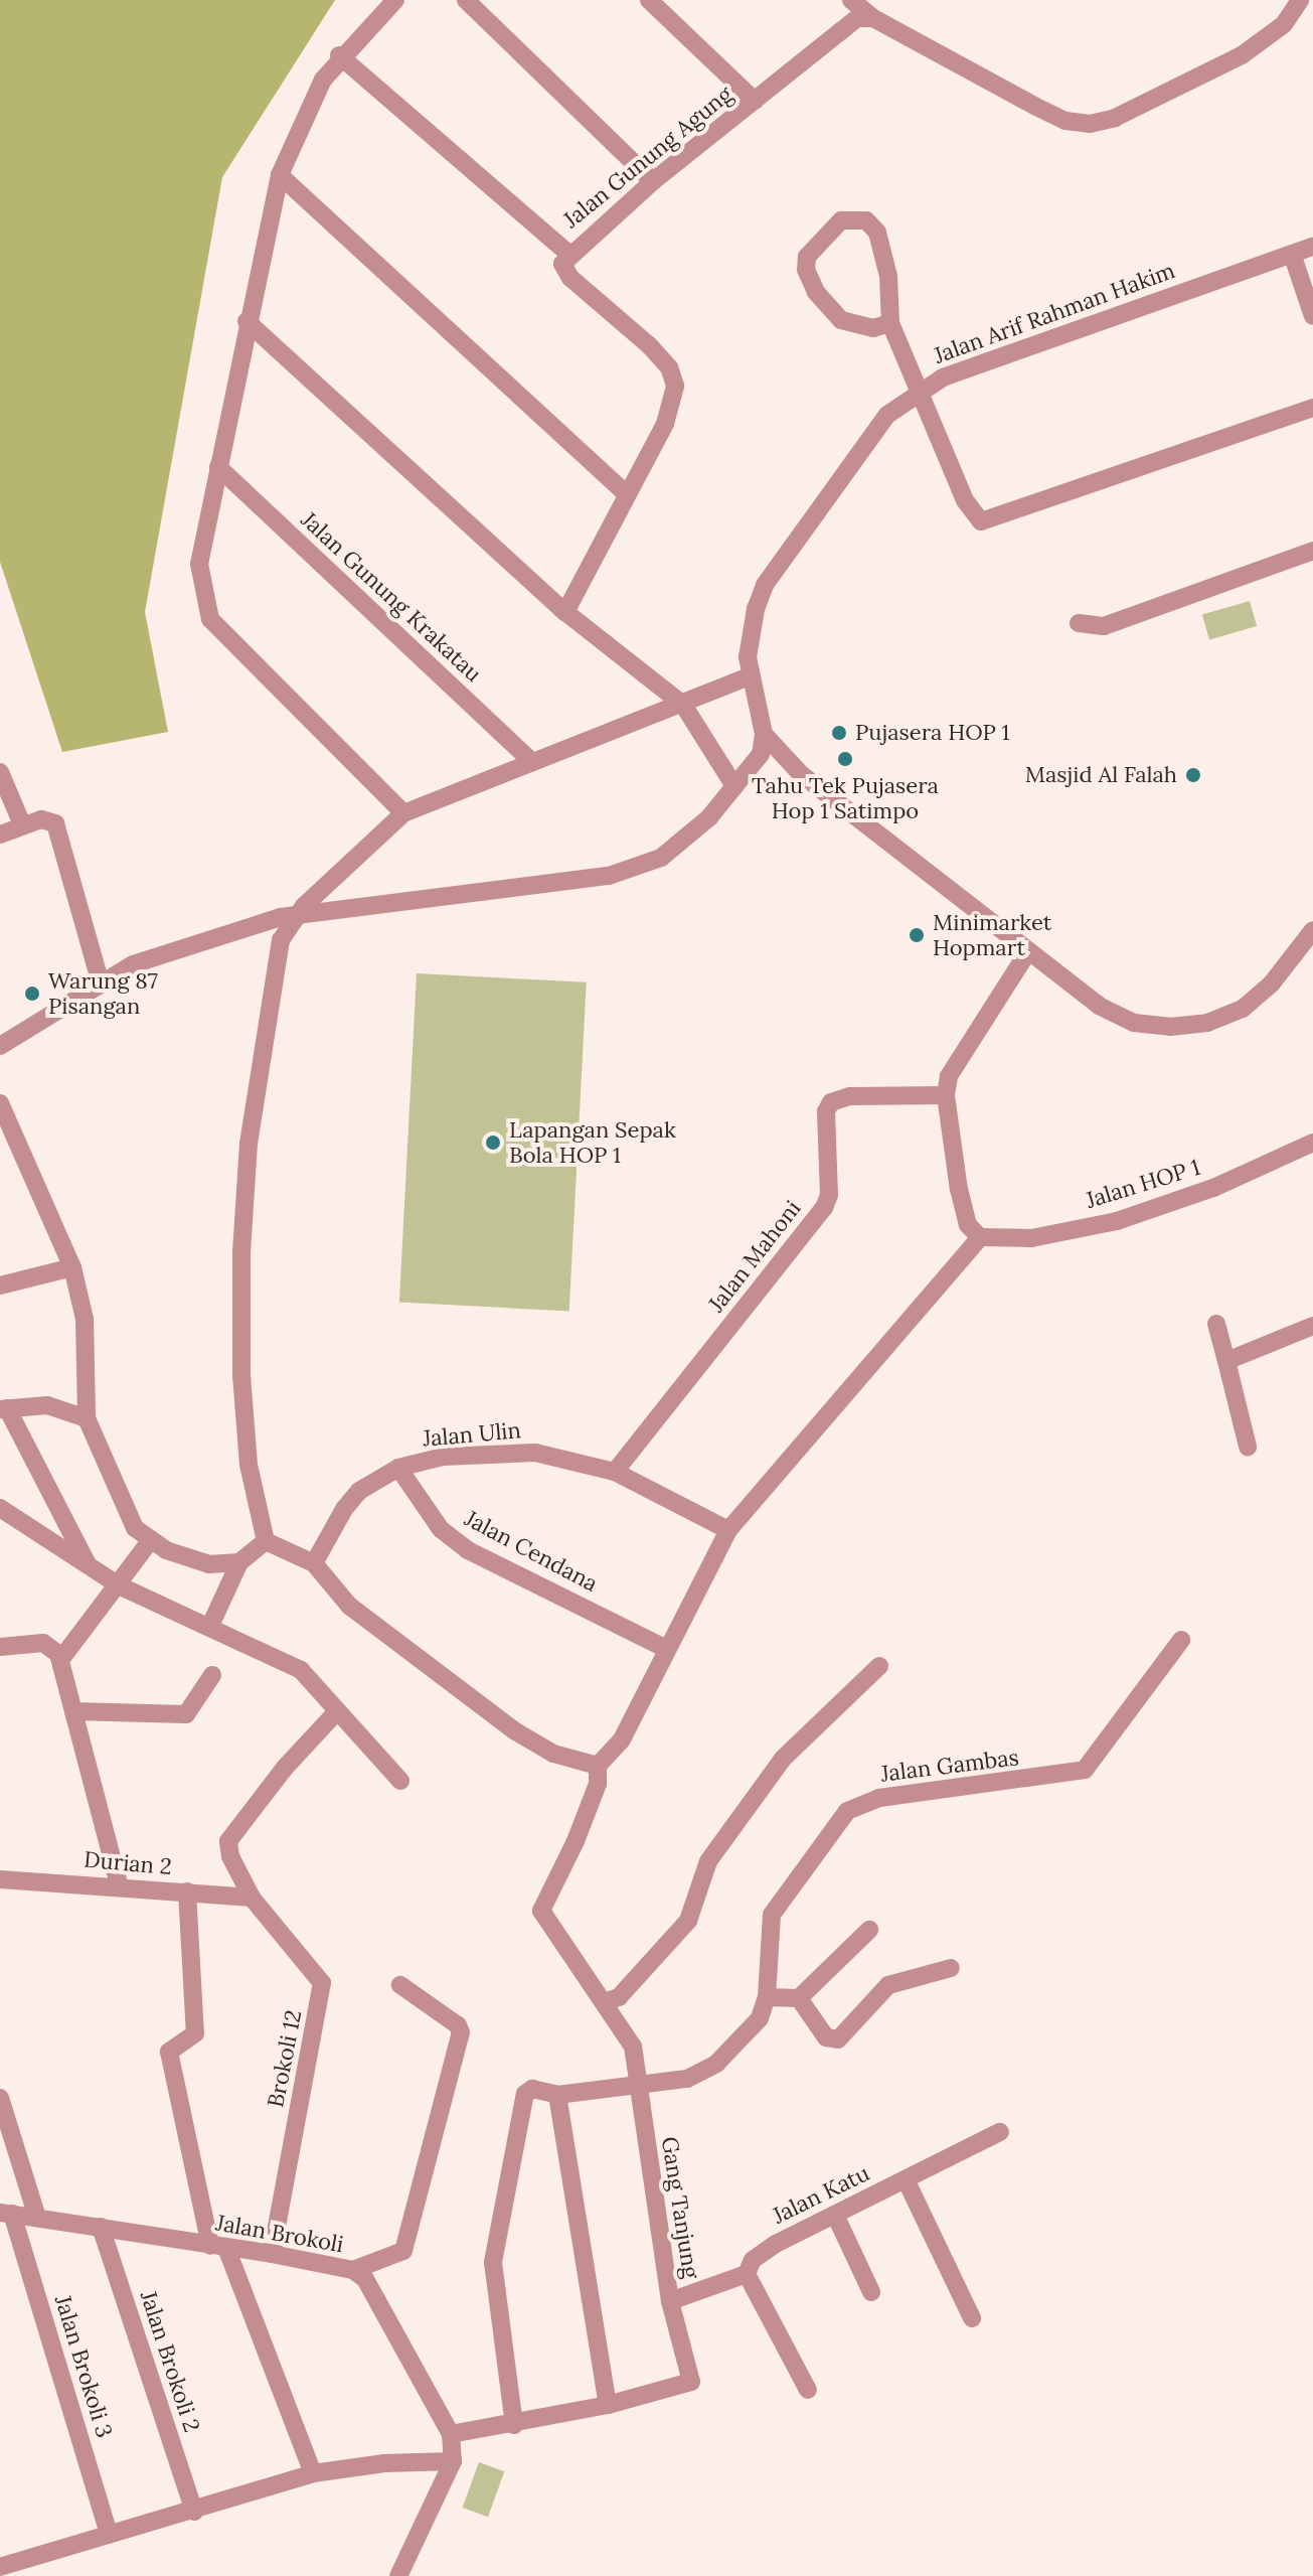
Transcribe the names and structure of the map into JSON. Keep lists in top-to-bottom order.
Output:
{
  "streets": {
    "street": [
      "Jalan Gunung Agung",
      "Jalan Arif Rahman Hakim",
      "Jalan Gunung Krakatau",
      "Jalan HOP 1",
      "Jalan Mahoni",
      "Jalan Ulin",
      "Jalan Cendana",
      "Jalan Gambas",
      "Durian 2",
      "Brokoli 12",
      "Jalan Katu",
      "Gang Tanjung",
      "Jalan Brokoli",
      "Jalan Brokoli 2",
      "Jalan Brokoli 3"
    ]
  },
  "crossings": [
    ["Jalan Mahoni", "Jalan Ulin"],
    ["Jalan Ulin", "Jalan Cendana"],
    ["Jalan Gambas", "Gang Tanjung"],
    ["Durian 2", "Brokoli 12"],
    ["Brokoli 12", "Jalan Brokoli"],
    ["Jalan Katu", "Gang Tanjung"],
    ["Jalan Brokoli", "Jalan Brokoli 2"],
    ["Jalan Brokoli", "Jalan Brokoli 3"]
  ],
  "places": [
    "Pujasera HOP 1",
    "Tahu Tek Pujasera Hop 1 Satimpo",
    "Masjid Al Falah",
    "Minimarket Hopmart",
    "Warung 87 Pisangan",
    "Lapangan Sepak Bola HOP 1"
  ]
}
